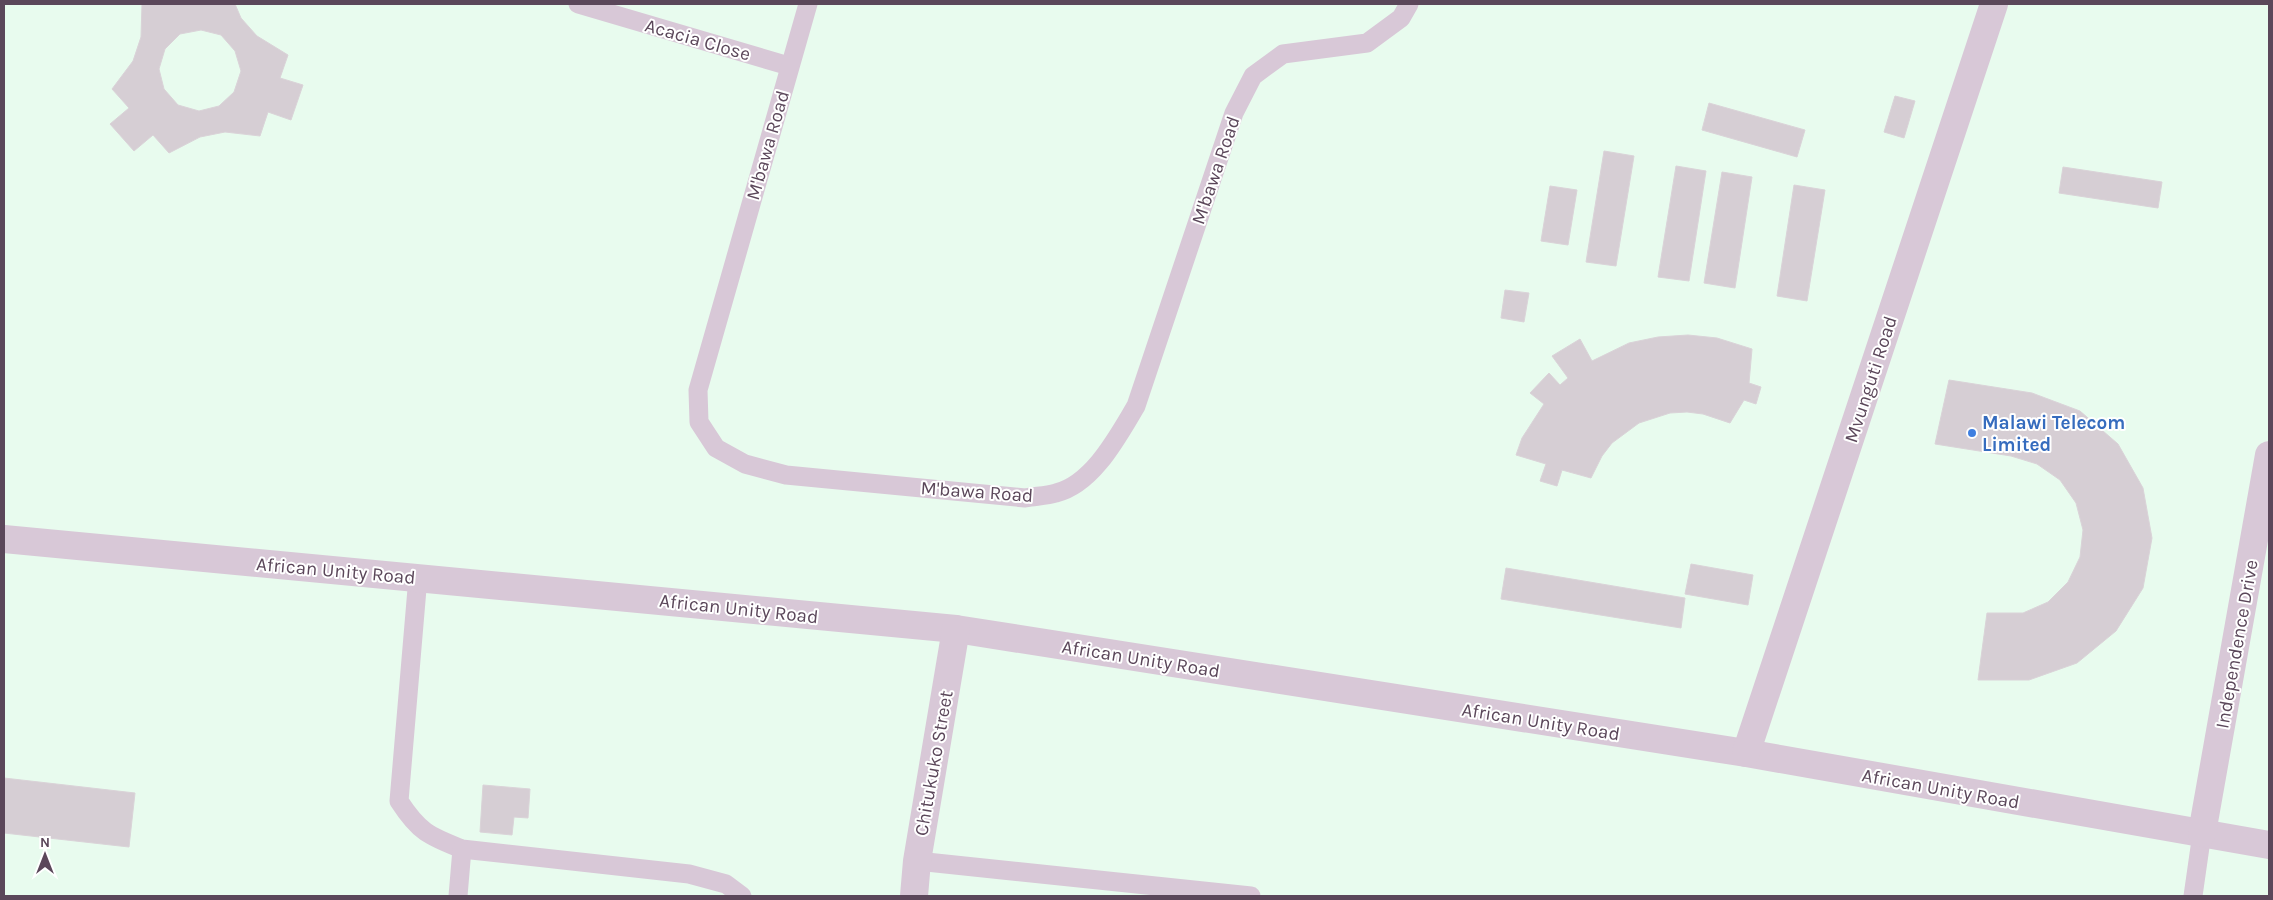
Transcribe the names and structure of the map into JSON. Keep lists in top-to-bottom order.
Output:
{
  "streets": {
    "street": [
      "Mvunguti Road",
      "African Unity Road",
      "Independence Drive",
      "Chitukuko Street"
    ],
    "lane": ["Acacia Close", "M'bawa Road"]
  },
  "crossings": [
    ["Acacia Close", "M'bawa Road"],
    ["Mvunguti Road", "African Unity Road"],
    ["African Unity Road", "Independence Drive"],
    ["African Unity Road", "Chitukuko Street"]
  ],
  "places": ["Malawi Telecom Limited"],
  "north": "top"
}
